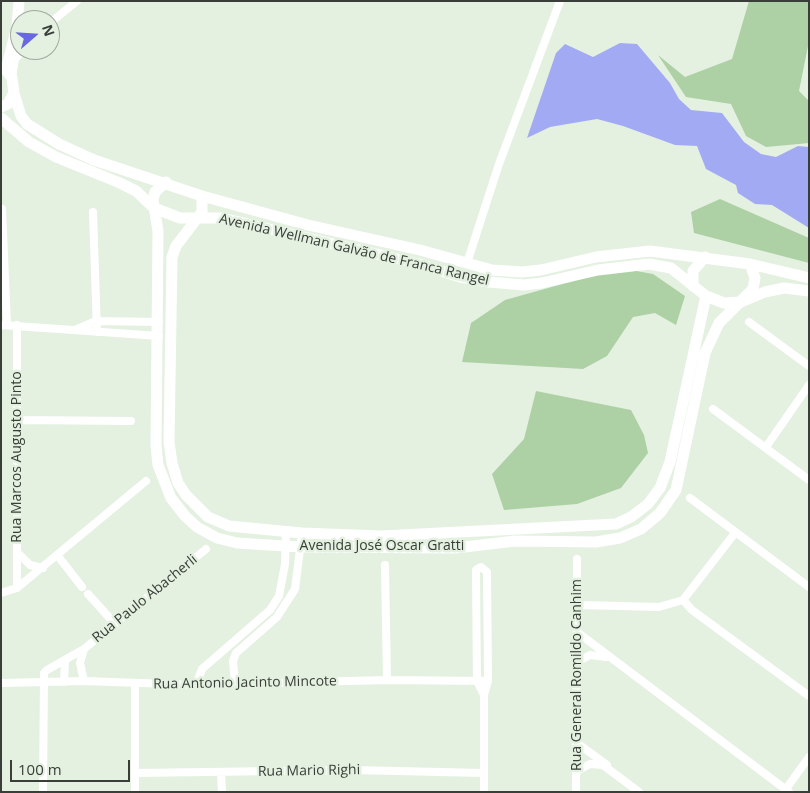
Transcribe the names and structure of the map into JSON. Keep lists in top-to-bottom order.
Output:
{
  "streets": {
    "street": [
      "Avenida Wellman Galvão de Franca Rangel",
      "Rua Marcos Augusto Pinto",
      "Avenida José Oscar Gratti",
      "Rua Paulo Abacherli",
      "Rua General Romildo Canhim",
      "Rua Antonio Jacinto Mincote",
      "Rua Mario Righi"
    ]
  },
  "crossings": [
    ["Avenida Wellman Galvão de Franca Rangel", "Avenida José Oscar Gratti"],
    ["Rua Paulo Abacherli", "Rua Antonio Jacinto Mincote"]
  ],
  "scale_bar": "100 m",
  "north": "right"
}
